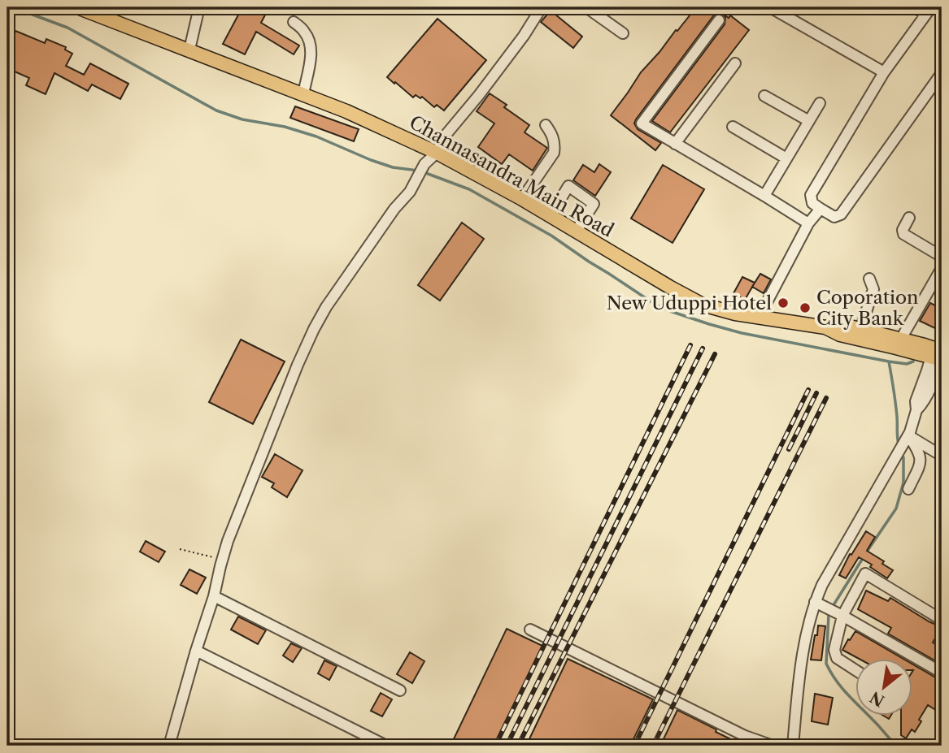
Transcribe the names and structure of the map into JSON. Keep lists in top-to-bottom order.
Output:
{
  "streets": {
    "main road": ["Channasandra Main Road"]
  },
  "places": ["New Uduppi Hotel", "Coporation City Bank"],
  "north": "bottom left"
}
